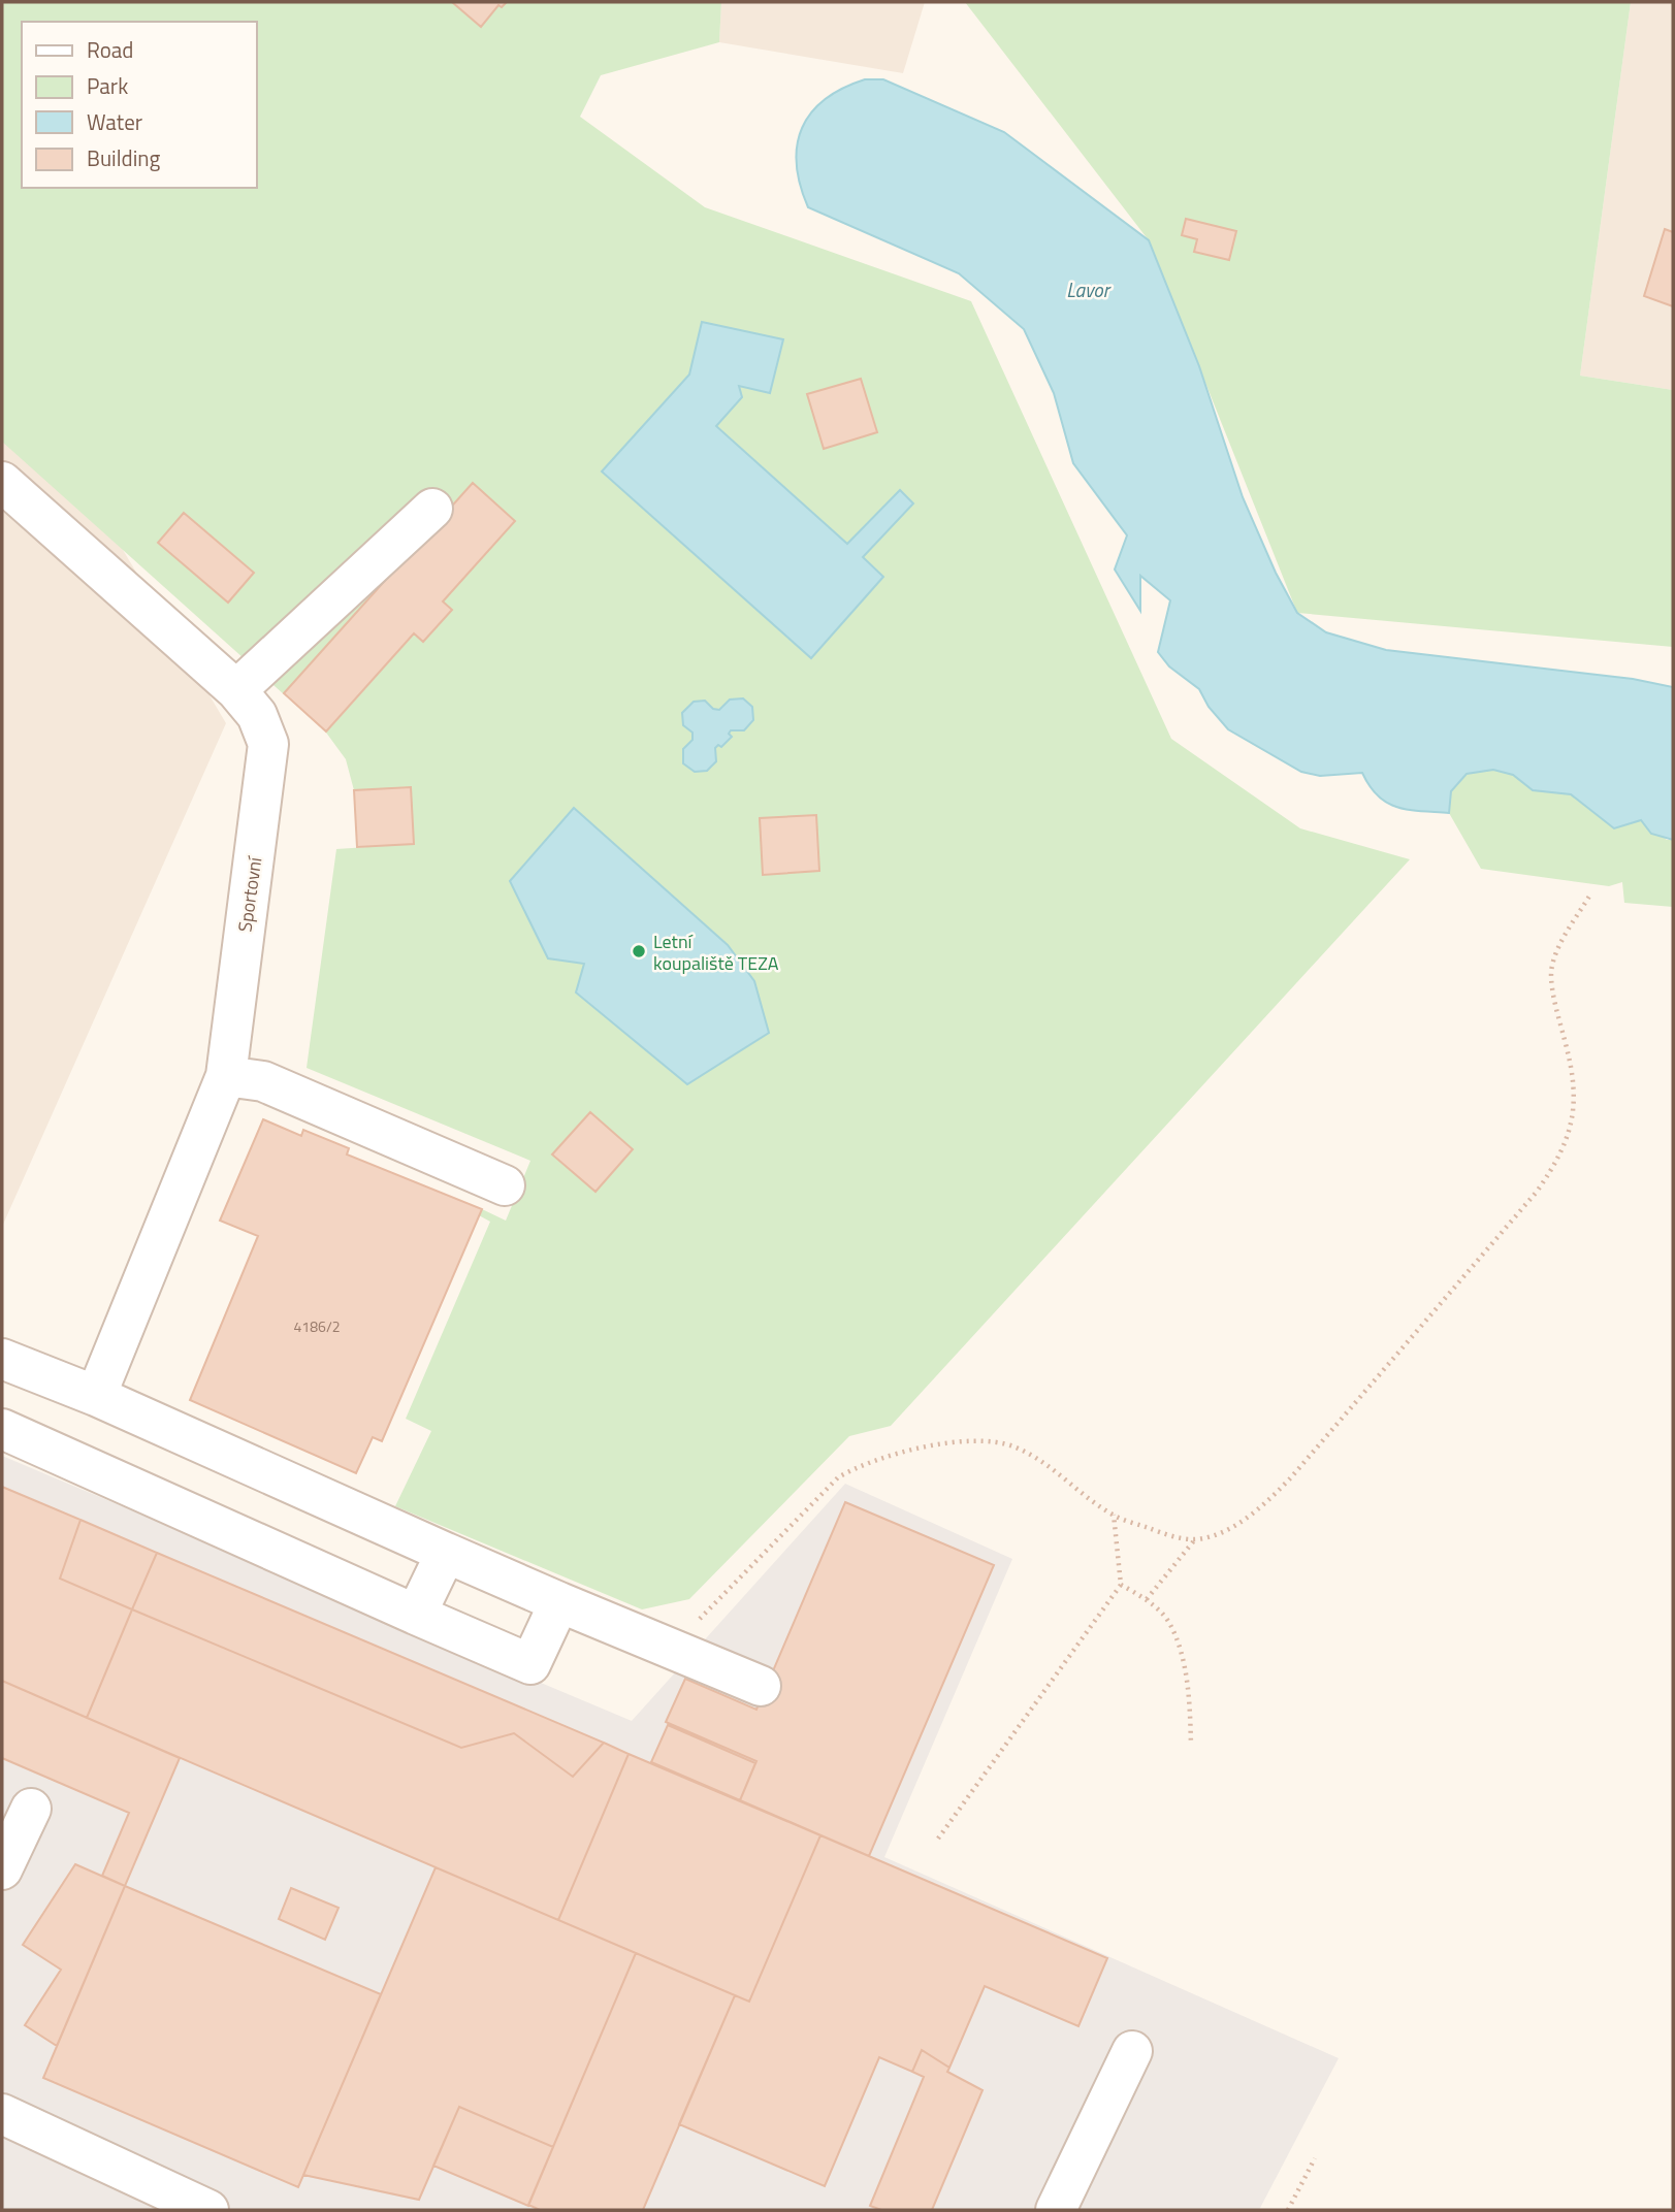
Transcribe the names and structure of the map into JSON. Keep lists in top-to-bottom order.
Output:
{
  "streets": {
    "street": ["Sportovní"]
  },
  "water": ["Lavor"],
  "places": ["Letní koupaliště TEZA"],
  "house_numbers": ["4186/2"],
  "legend": [
    "Road",
    "Park",
    "Water",
    "Building"
  ]
}
